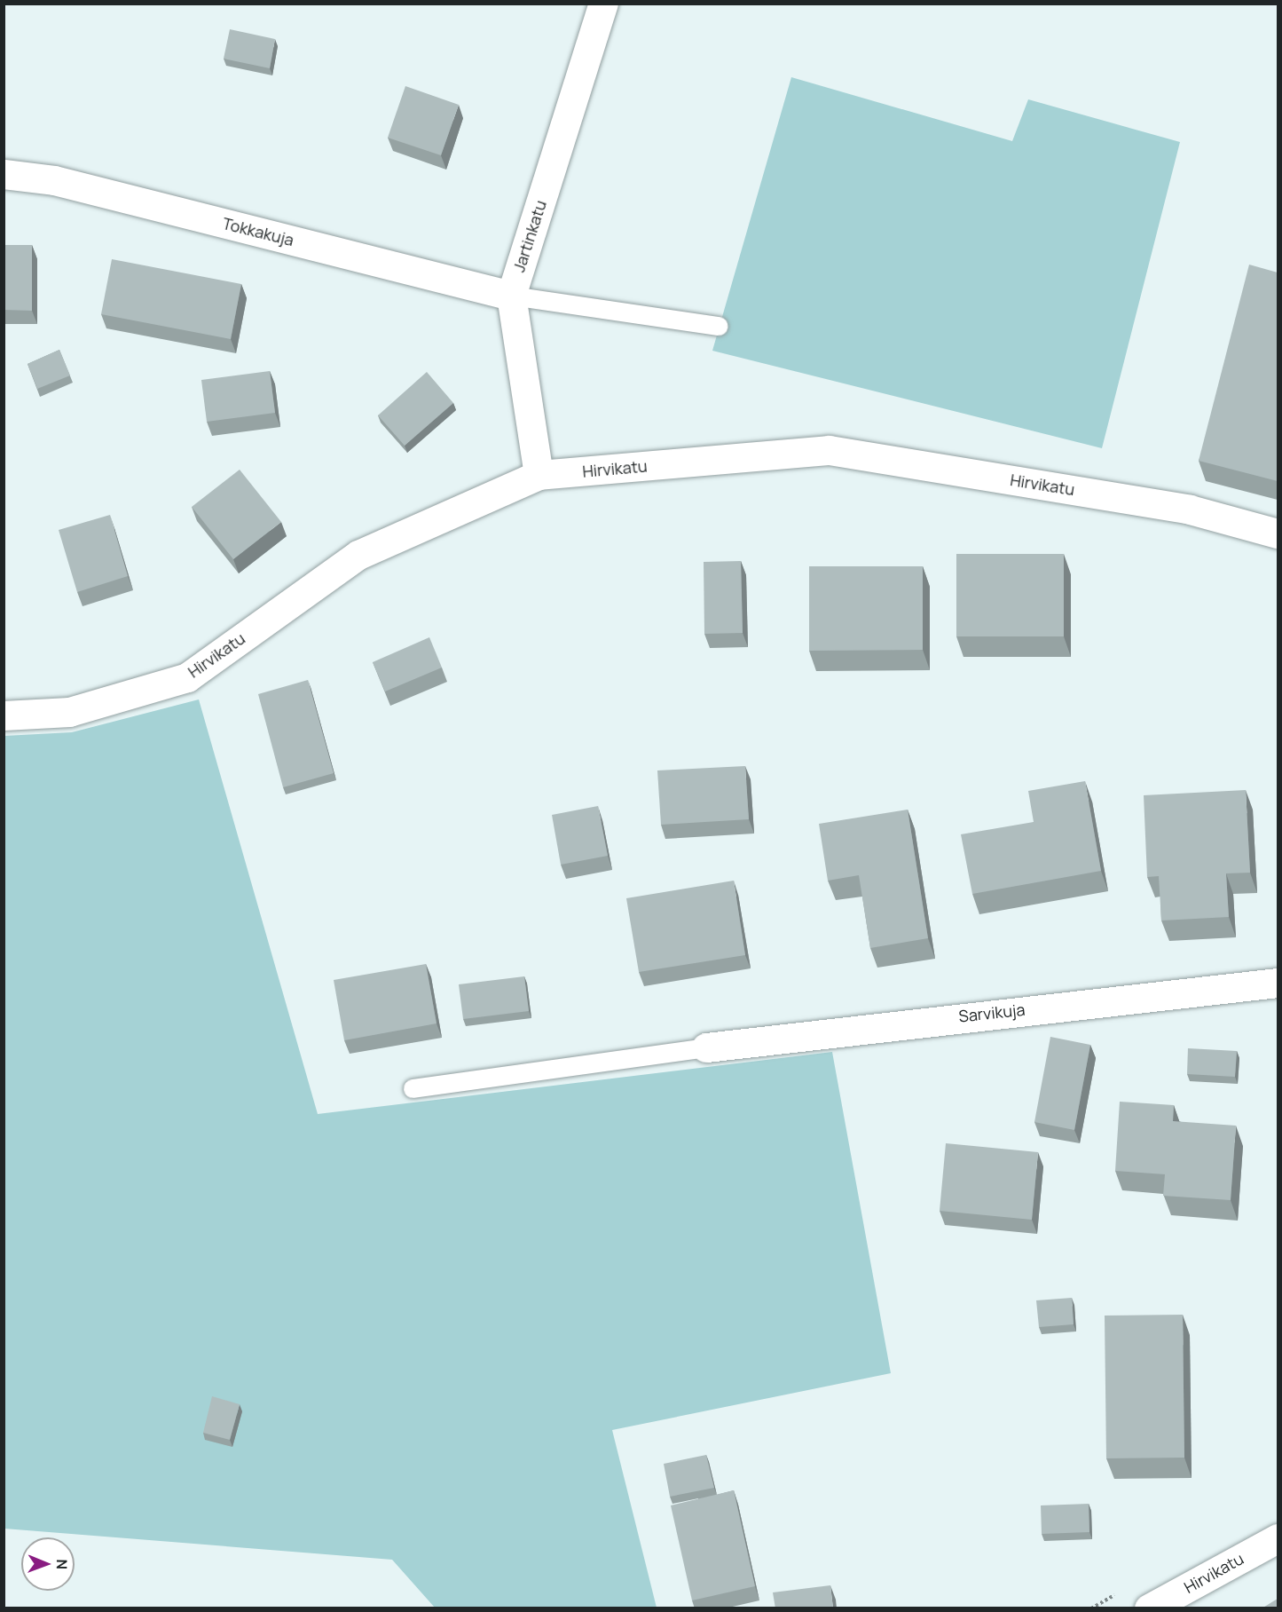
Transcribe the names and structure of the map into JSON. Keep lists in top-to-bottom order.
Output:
{
  "streets": {
    "street": [
      "Tokkakuja",
      "Jartinkatu",
      "Hirvikatu",
      "Sarvikuja"
    ]
  },
  "crossings": [
    ["Tokkakuja", "Jartinkatu"],
    ["Jartinkatu", "Hirvikatu"]
  ],
  "north": "right"
}
